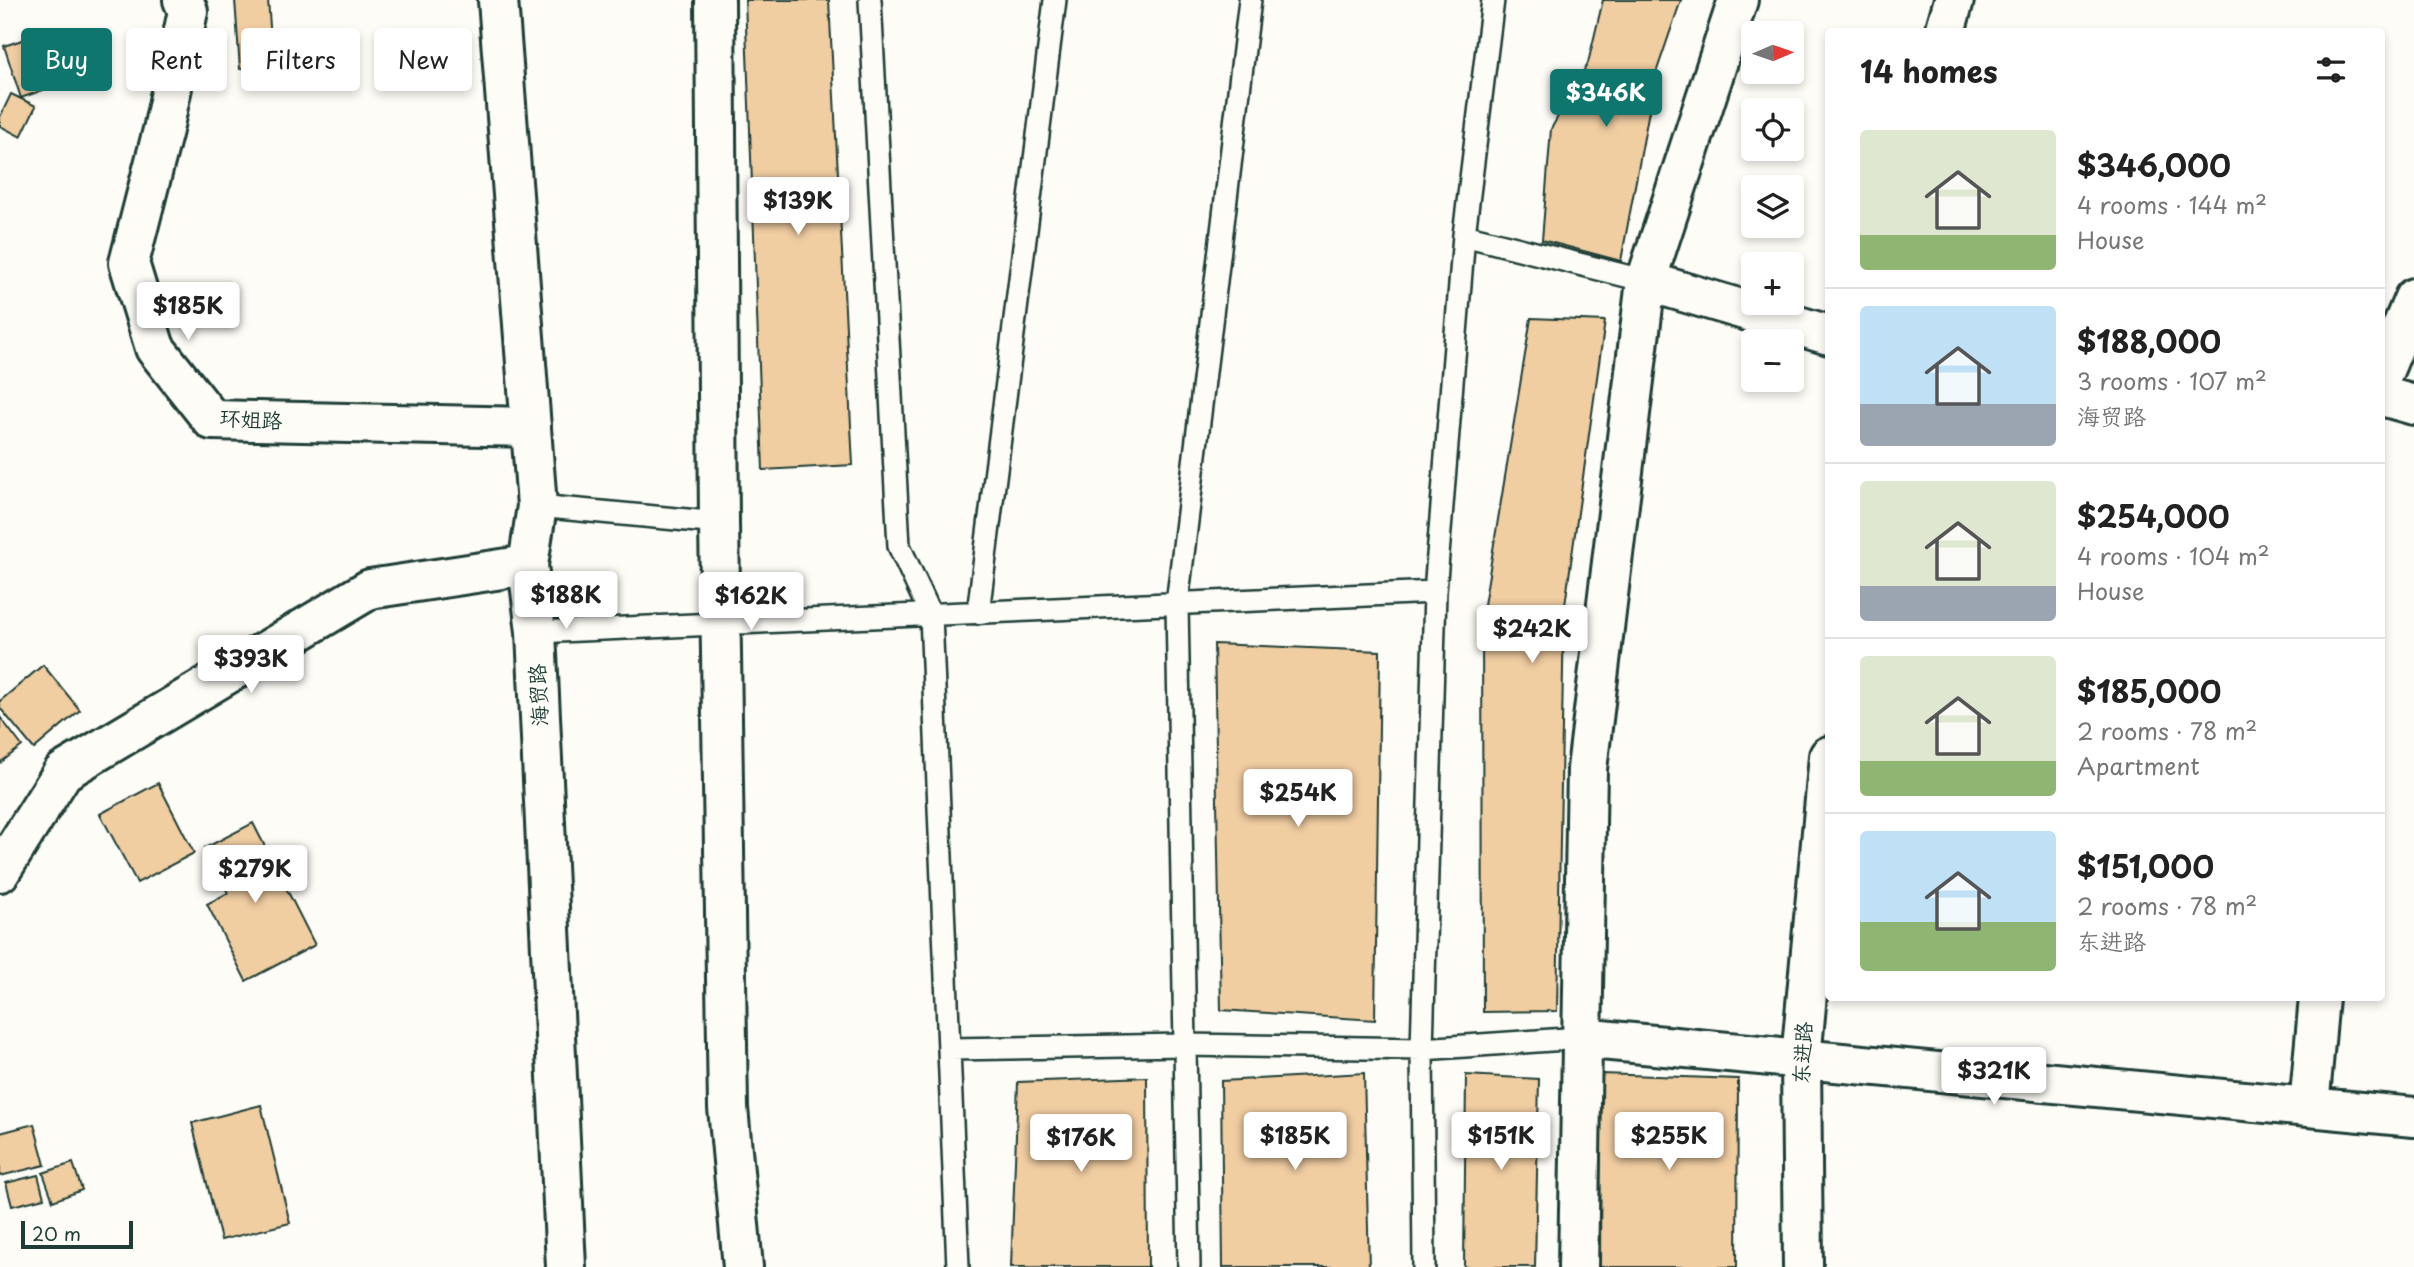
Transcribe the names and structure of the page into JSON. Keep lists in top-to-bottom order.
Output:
{
  "streets": {
    "street": ["环姐路", "海贸路", "东进路"]
  },
  "crossings": [
    ["环姐路", "海贸路"]
  ],
  "scale_bar": "20 m",
  "north": "right",
  "page": {
    "map_buttons": ["+", "−"],
    "chip": [
      "Buy",
      "Rent",
      "Filters",
      "New"
    ],
    "heading": "14 homes",
    "price": [
      "$346K",
      "$139K",
      "$185K",
      "$188K",
      "$162K",
      "$242K",
      "$393K",
      "$254K",
      "$279K",
      "$321K",
      "$185K",
      "$151K",
      "$255K",
      "$176K"
    ],
    "list": [
      {
        "name": "$346,000",
        "note": "4 rooms · 144 m² · House"
      },
      {
        "name": "$188,000",
        "note": "3 rooms · 107 m² · 海贸路"
      },
      {
        "name": "$254,000",
        "note": "4 rooms · 104 m² · House"
      },
      {
        "name": "$185,000",
        "note": "2 rooms · 78 m² · Apartment"
      },
      {
        "name": "$151,000",
        "note": "2 rooms · 78 m² · 东进路"
      }
    ],
    "scale": "20 m"
  }
}
